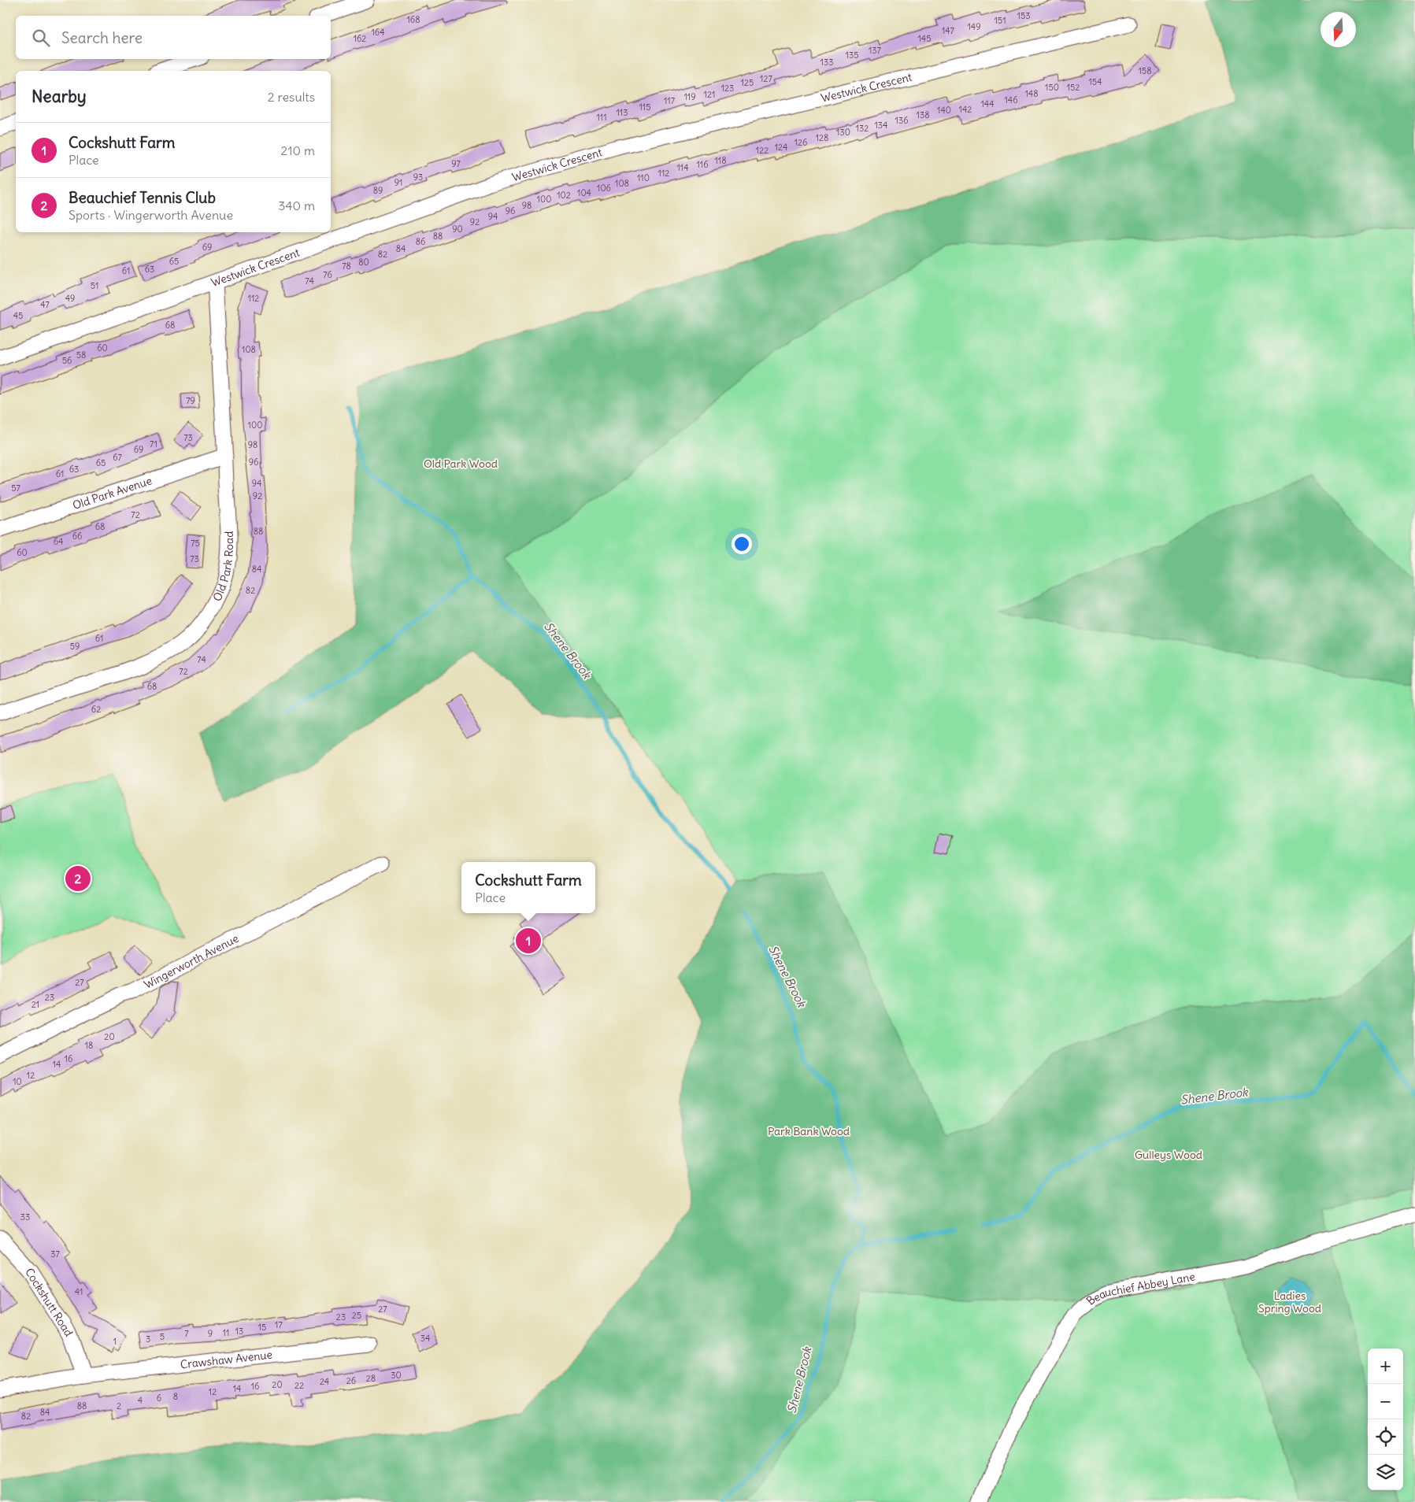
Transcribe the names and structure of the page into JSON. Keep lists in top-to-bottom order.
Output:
{
  "streets": {
    "street": [
      "Westwick Crescent",
      "Old Park Avenue",
      "Old Park Road",
      "Wingerworth Avenue",
      "Beauchief Abbey Lane",
      "Cockshutt Road",
      "Crawshaw Avenue"
    ]
  },
  "crossings": [
    ["Westwick Crescent", "Old Park Road"],
    ["Old Park Avenue", "Old Park Road"],
    ["Cockshutt Road", "Crawshaw Avenue"]
  ],
  "water": ["Shene Brook"],
  "parks": [
    "Old Park Wood",
    "Park Bank Wood",
    "Gulleys Wood",
    "Ladies Spring Wood"
  ],
  "house_numbers": [
    "153",
    "168",
    "151",
    "149",
    "147",
    "164",
    "162",
    "145",
    "137",
    "135",
    "133",
    "158",
    "127",
    "154",
    "125",
    "150",
    "152",
    "123",
    "148",
    "121",
    "119",
    "146",
    "117",
    "144",
    "115",
    "142",
    "140",
    "113",
    "138",
    "111",
    "136",
    "134",
    "132",
    "130",
    "128",
    "126",
    "124",
    "122",
    "118",
    "97",
    "116",
    "114",
    "112",
    "93",
    "110",
    "91",
    "108",
    "106",
    "89",
    "104",
    "102",
    "100",
    "98",
    "96",
    "94",
    "92",
    "90",
    "88",
    "86",
    "69",
    "84",
    "82",
    "65",
    "80",
    "78",
    "63",
    "61",
    "76",
    "74",
    "51",
    "49",
    "112",
    "47",
    "45",
    "68",
    "60",
    "108",
    "58",
    "56",
    "79",
    "100",
    "73",
    "71",
    "98",
    "69",
    "67",
    "96",
    "65",
    "63",
    "61",
    "94",
    "57",
    "92",
    "72",
    "68",
    "88",
    "66",
    "64",
    "75",
    "60",
    "73",
    "84",
    "82",
    "61",
    "59",
    "74",
    "72",
    "68",
    "62",
    "27",
    "23",
    "21",
    "20",
    "18",
    "16",
    "14",
    "12",
    "10",
    "33",
    "37",
    "41",
    "27",
    "25",
    "23",
    "17",
    "15",
    "13",
    "11",
    "7",
    "9",
    "5",
    "34",
    "3",
    "1",
    "30",
    "28",
    "26",
    "24",
    "20",
    "22",
    "16",
    "14",
    "12",
    "8",
    "6",
    "4",
    "88",
    "2",
    "84",
    "82"
  ],
  "north": "bottom",
  "page": {
    "search": "Search here",
    "heading": ["Nearby", "2 results"],
    "list": [
      {
        "mark": "1",
        "name": "Cockshutt Farm",
        "note": "Place",
        "value": "210 m"
      },
      {
        "mark": "2",
        "name": "Beauchief Tennis Club",
        "note": "Sports · Wingerworth Avenue",
        "value": "340 m"
      }
    ],
    "popup": ["Cockshutt Farm", "Place"],
    "pins": ["2", "1"],
    "map_buttons": ["+", "−"]
  }
}
